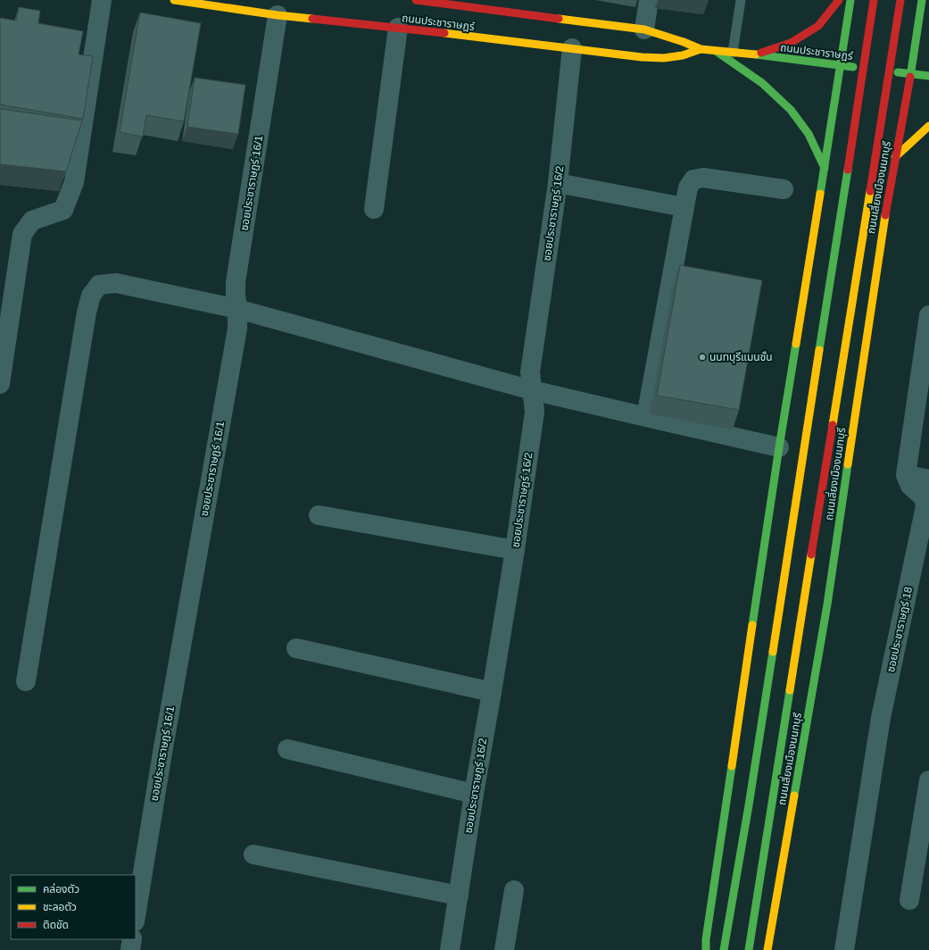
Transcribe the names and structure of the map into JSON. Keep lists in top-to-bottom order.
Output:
{
  "streets": {
    "main road": ["ถนนประชาราษฎร์", "ถนนเลี่ยงเมืองนนทบุรี"],
    "street": ["ซอยประชาราษฎร์ 16/1", "ซอยประชาราษฎร์ 16/2", "ซอยประชาราษฎร์ 18"]
  },
  "crossings": [
    ["ถนนประชาราษฎร์", "ซอยประชาราษฎร์ 16/1"],
    ["ถนนประชาราษฎร์", "ซอยประชาราษฎร์ 16/2"]
  ],
  "places": ["นนทบุรีแมนชั่น"],
  "legend": ["คล่องตัว", "ชะลอตัว", "ติดขัด"]
}
